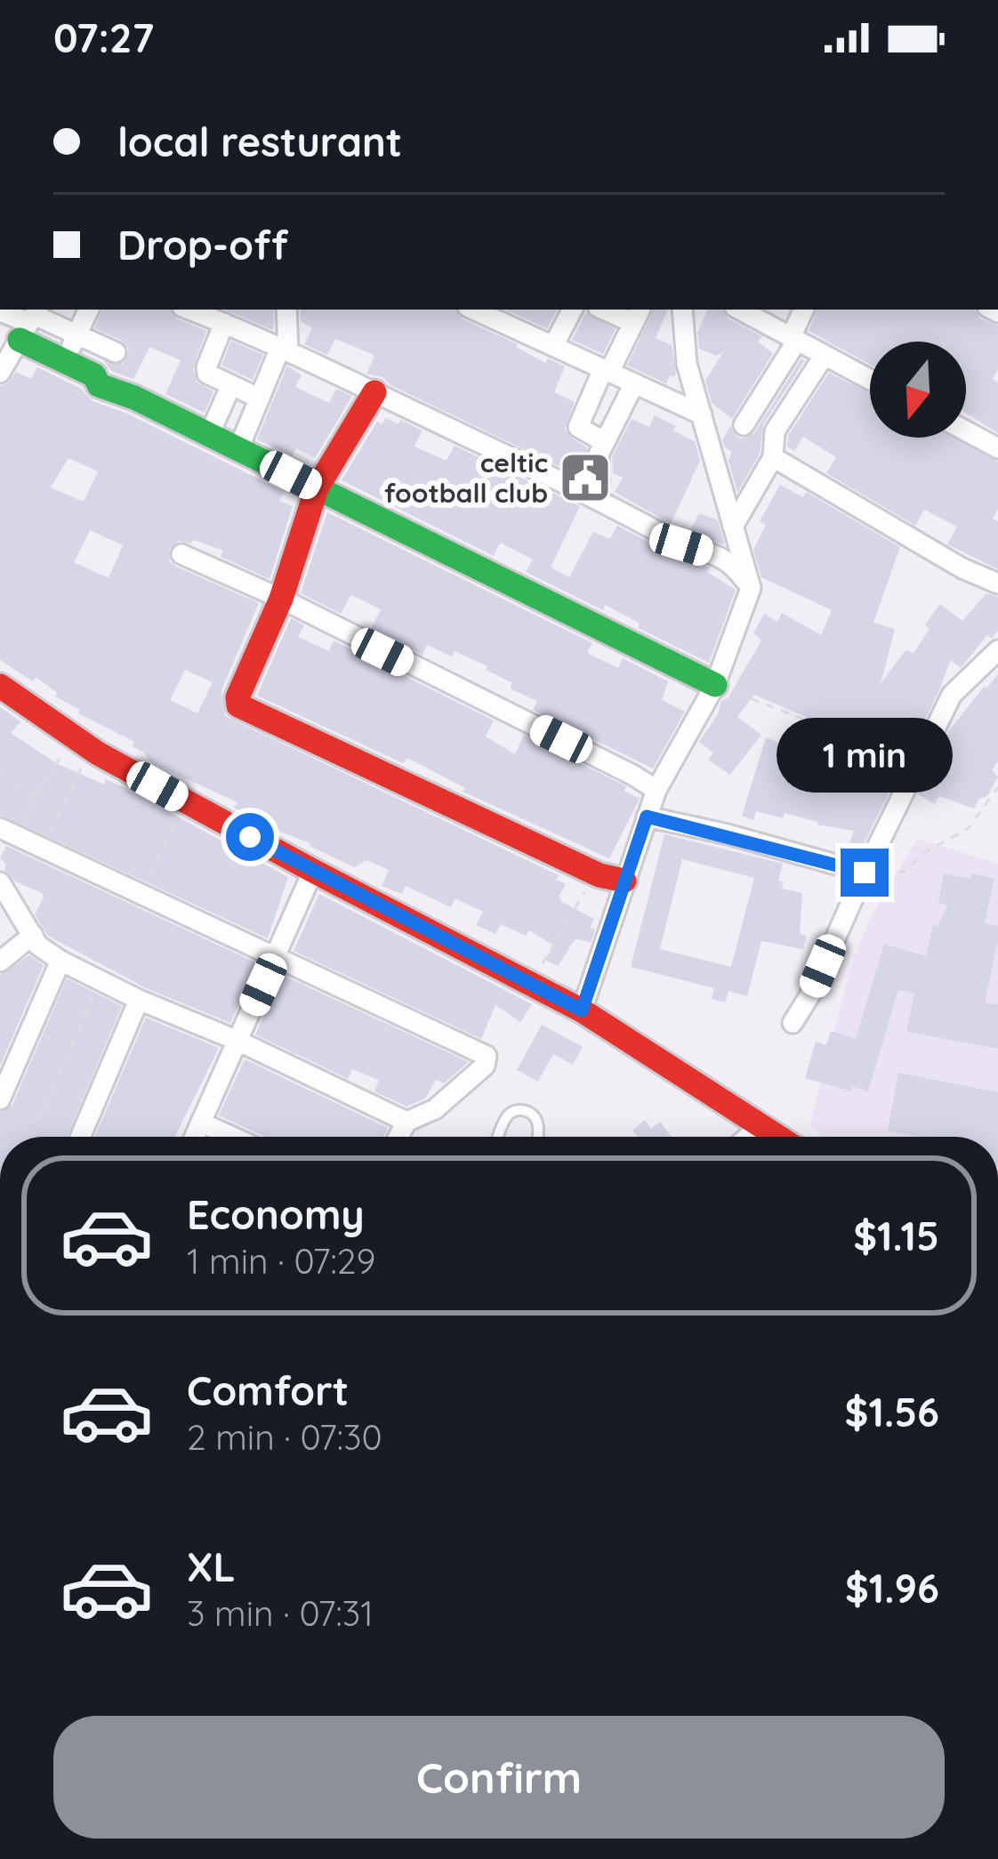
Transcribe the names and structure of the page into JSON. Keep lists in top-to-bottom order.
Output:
{
  "places": {
    "public building": ["celtic football club"]
  },
  "north": "bottom",
  "page": {
    "status": "07:27",
    "banner": ["local resturant", "Drop-off"],
    "bubble": "1 min",
    "list": [
      {
        "name": "Economy",
        "note": "1 min · 07:29",
        "value": "$1.15"
      },
      {
        "name": "Comfort",
        "note": "2 min · 07:30",
        "value": "$1.56"
      },
      {
        "name": "XL",
        "note": "3 min · 07:31",
        "value": "$1.96"
      }
    ],
    "buttons": "Confirm"
  }
}
